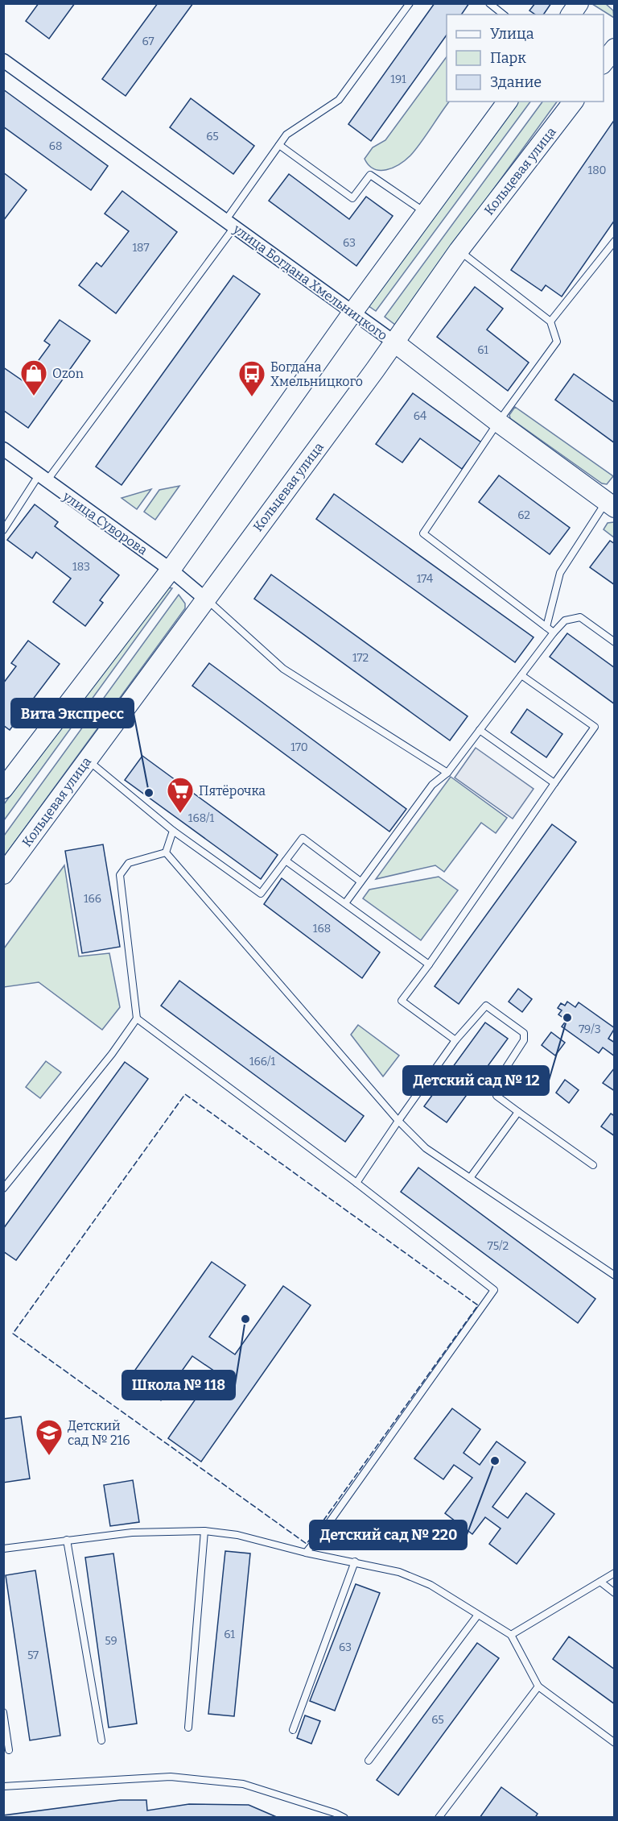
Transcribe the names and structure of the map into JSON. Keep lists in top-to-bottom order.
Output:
{
  "streets": {
    "main road": ["Кольцевая улица", "улица Богдана Хмельницкого"],
    "street": ["улица Суворова"]
  },
  "crossings": [
    ["Кольцевая улица", "улица Богдана Хмельницкого"],
    ["Кольцевая улица", "улица Суворова"]
  ],
  "places": {
    "shop": ["Ozon"],
    "bus stop": ["Богдана Хмельницкого"],
    "other": [
      "Вита Экспресс",
      "Детский сад № 12",
      "Школа № 118",
      "Детский сад № 220"
    ],
    "supermarket": ["Пятёрочка"],
    "school or university": ["Детский сад № 216"]
  },
  "house_numbers": [
    "67",
    "191",
    "65",
    "68",
    "180",
    "63",
    "187",
    "61",
    "64",
    "62",
    "183",
    "174",
    "172",
    "170",
    "168/1",
    "166",
    "168",
    "79/3",
    "166/1",
    "75/2",
    "61",
    "59",
    "63",
    "57",
    "65"
  ],
  "legend": ["Улица", "Парк", "Здание"]
}
